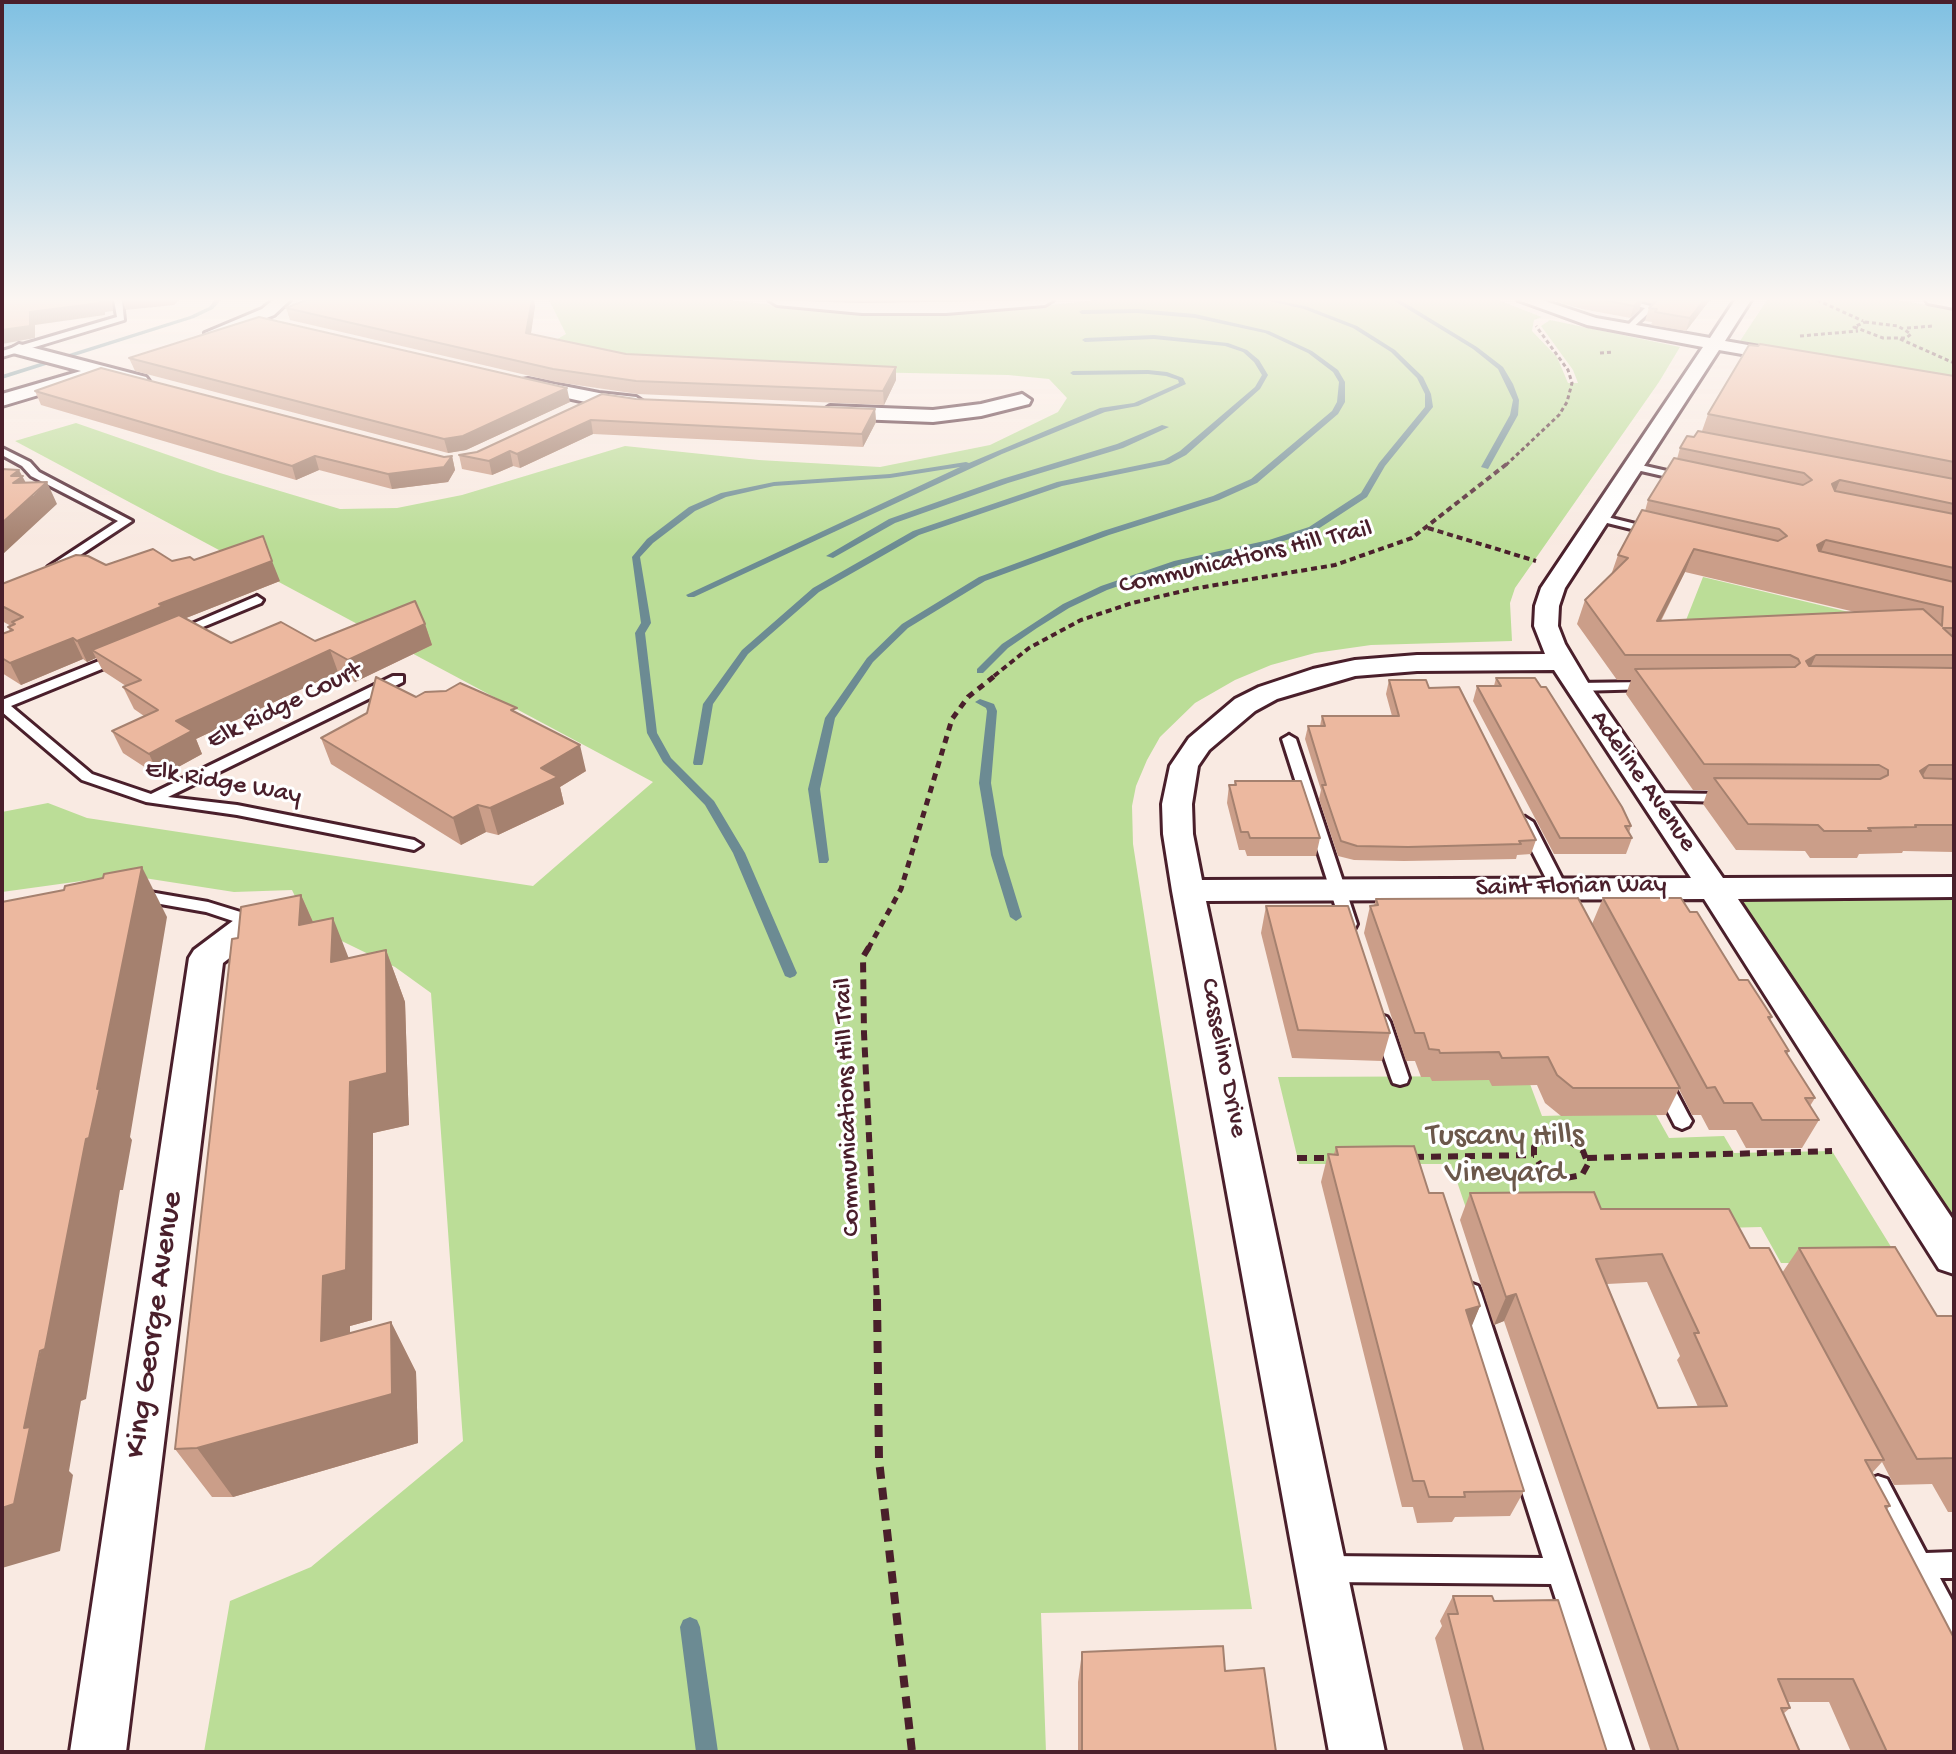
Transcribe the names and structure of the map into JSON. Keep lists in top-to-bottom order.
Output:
{
  "streets": {
    "street": [
      "Adeline Avenue",
      "Saint Florian Way",
      "Casselino Drive",
      "King George Avenue"
    ],
    "lane": ["Elk Ridge Court", "Elk Ridge Way"],
    "path": ["Communications Hill Trail"]
  },
  "crossings": [
    ["Elk Ridge Court", "Elk Ridge Way"],
    ["Adeline Avenue", "Saint Florian Way"],
    ["Adeline Avenue", "Casselino Drive"],
    ["Saint Florian Way", "Casselino Drive"]
  ],
  "parks": ["Tuscany Hills Vineyard"]
}
